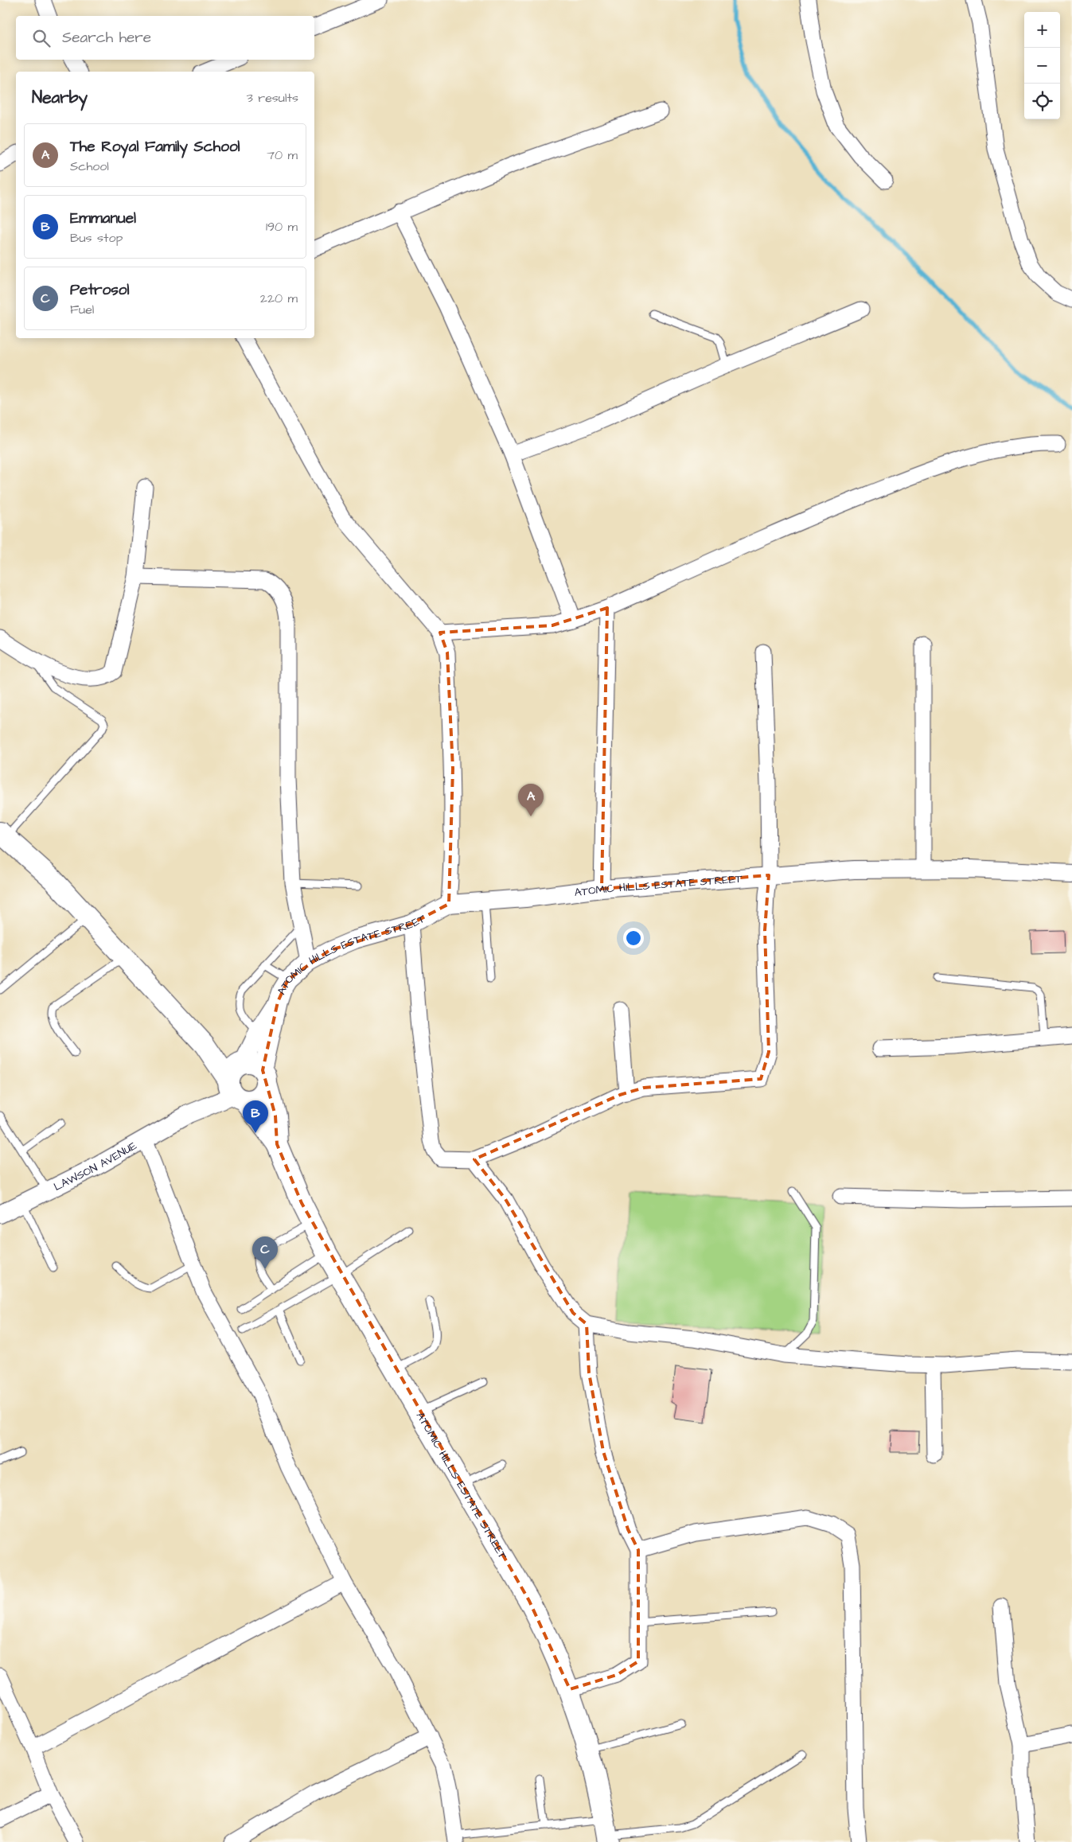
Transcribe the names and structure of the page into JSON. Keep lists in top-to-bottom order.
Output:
{
  "streets": {
    "main road": ["ATOMIC HILLS ESTATE STREET"],
    "street": ["LAWSON AVENUE"]
  },
  "crossings": [
    ["ATOMIC HILLS ESTATE STREET", "LAWSON AVENUE"]
  ],
  "page": {
    "map_buttons": ["+", "−"],
    "search": "Search here",
    "heading": ["Nearby", "3 results"],
    "list": [
      {
        "mark": "A",
        "name": "The Royal Family School",
        "note": "School",
        "value": "70 m"
      },
      {
        "mark": "B",
        "name": "Emmanuel",
        "note": "Bus stop",
        "value": "190 m"
      },
      {
        "mark": "C",
        "name": "Petrosol",
        "note": "Fuel",
        "value": "220 m"
      }
    ],
    "pins": ["A", "B", "C"]
  }
}
